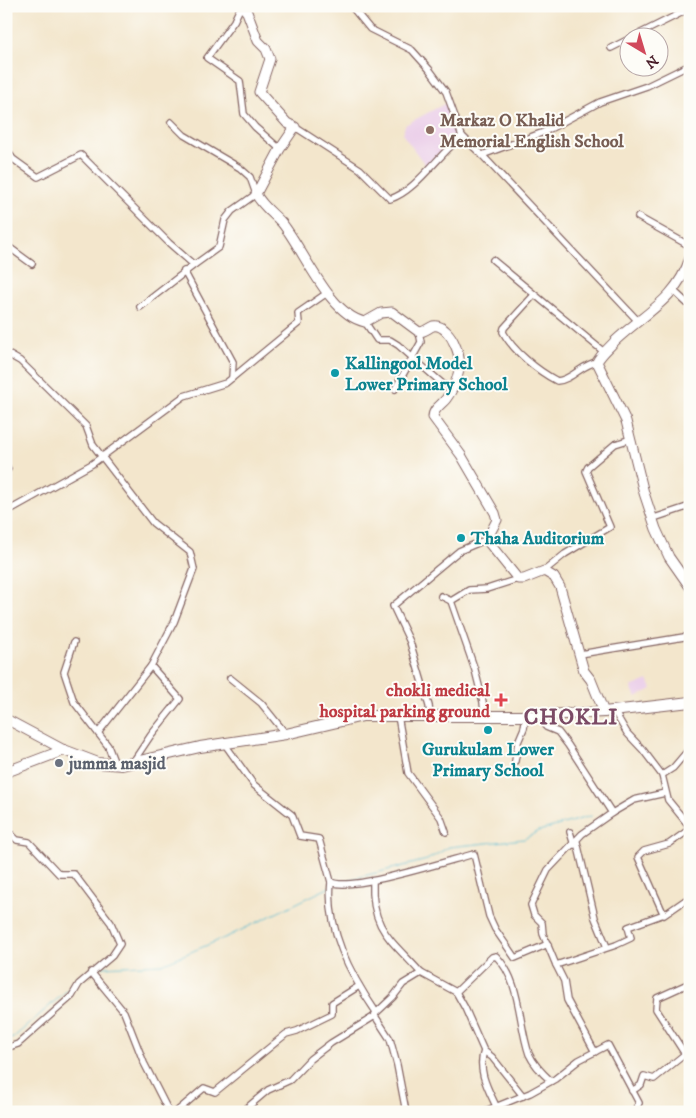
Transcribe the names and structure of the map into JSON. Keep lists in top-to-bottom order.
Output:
{
  "districts": ["CHOKLI"],
  "places": {
    "other": [
      "Markaz O Khalid Memorial English School",
      "Kallingool Model Lower Primary School",
      "Thaha Auditorium",
      "Gurukulam Lower Primary School",
      "jumma masjid"
    ],
    "health": ["chokli medical hospital parking ground"]
  },
  "north": "bottom right"
}
